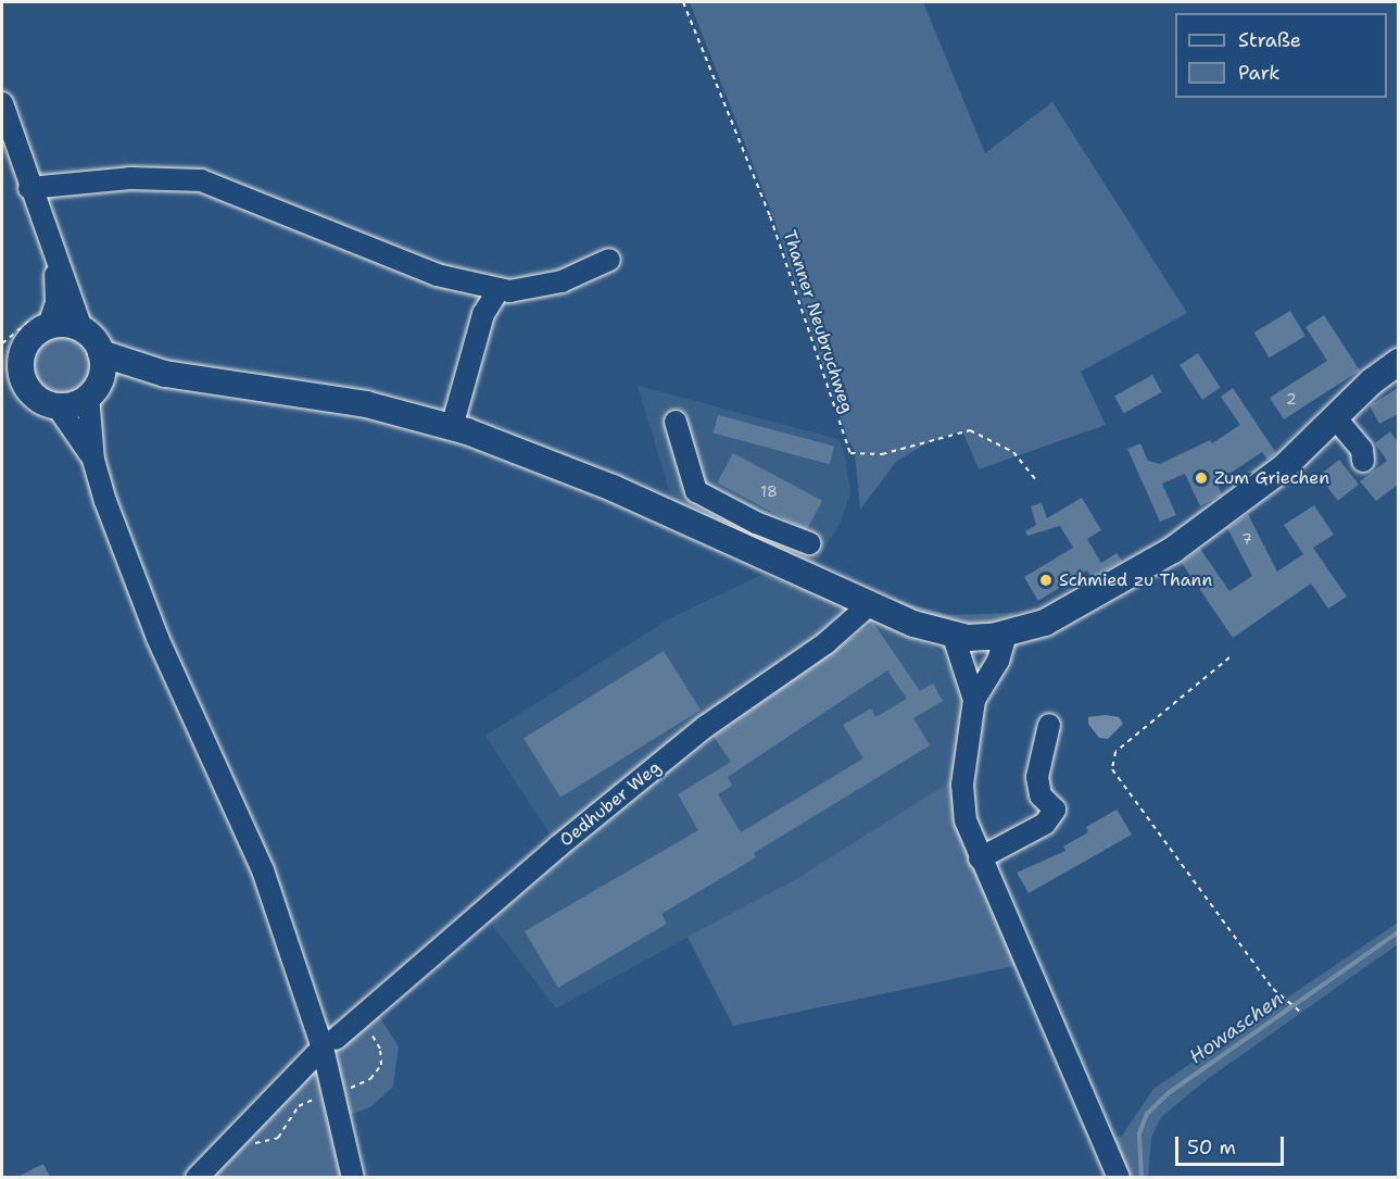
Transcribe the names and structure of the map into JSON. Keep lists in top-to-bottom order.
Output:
{
  "streets": {
    "street": ["Oedhuber Weg"],
    "path": ["Thanner Neubruchweg"]
  },
  "water": ["Howaschen"],
  "places": ["Zum Griechen", "Schmied zu Thann"],
  "house_numbers": ["2", "18", "7"],
  "legend": ["Straße", "Park"],
  "scale_bar": "50 m"
}
